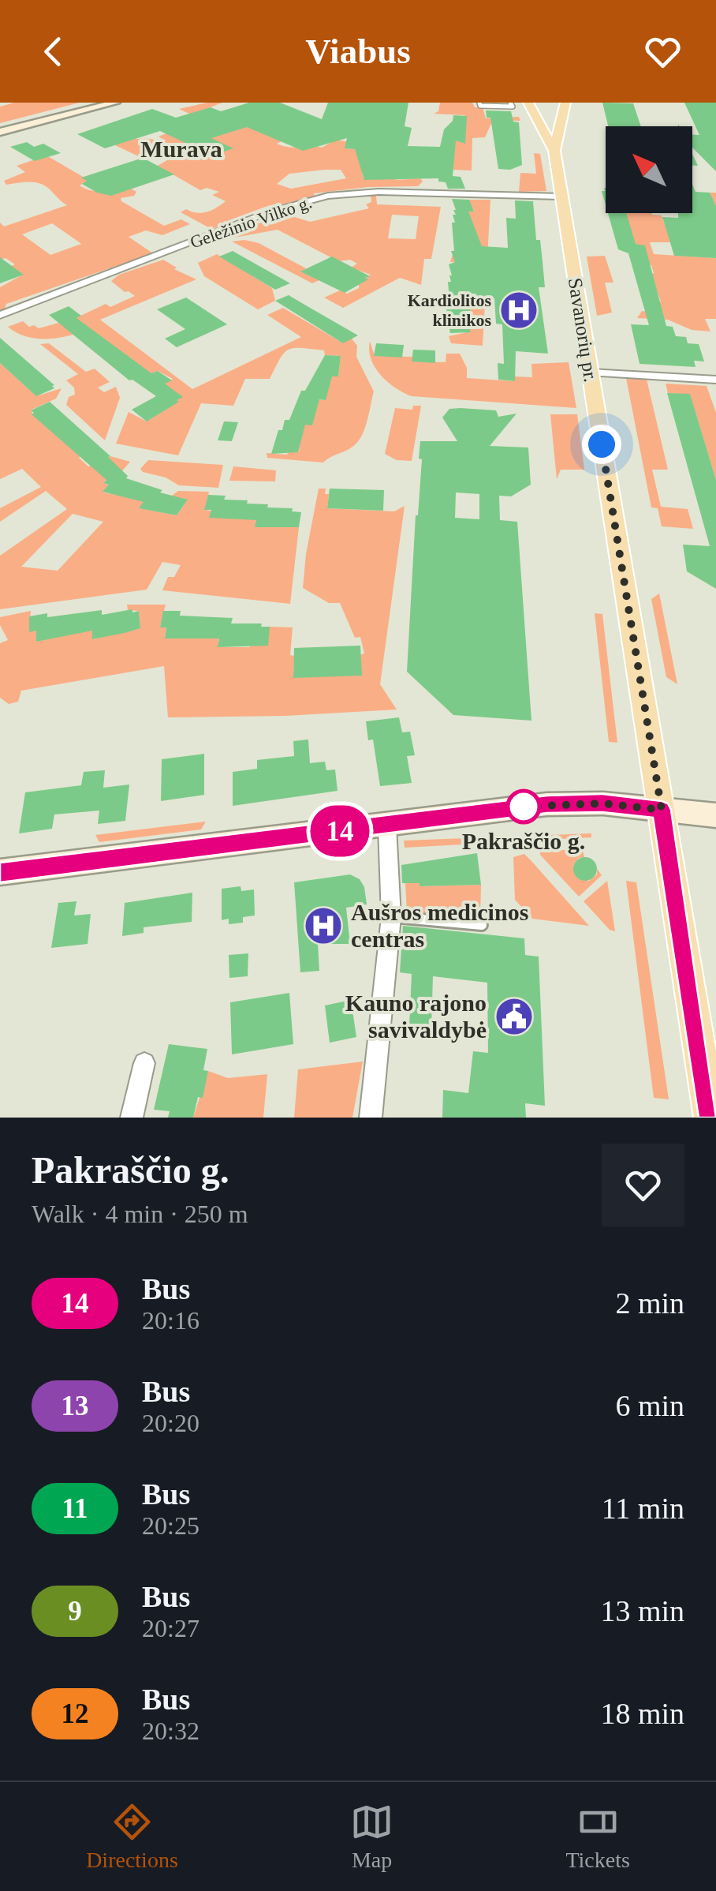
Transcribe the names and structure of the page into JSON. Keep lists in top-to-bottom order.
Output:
{
  "streets": {
    "main road": ["Savanorių pr."],
    "street": ["Geležinio Vilko g."]
  },
  "crossings": [
    ["Geležinio Vilko g.", "Savanorių pr."]
  ],
  "districts": ["Murava"],
  "places": {
    "hospital": ["Kardiolitos klinikos", "Aušros medicinos centras"],
    "other": ["Pakraščio g."],
    "public building": ["Kauno rajono savivaldybė"]
  },
  "lines": ["bus line 14"],
  "north": "top left",
  "page": {
    "header": "Viabus",
    "on_map": "14",
    "heading": ["Pakraščio g.", "Walk · 4 min · 250 m"],
    "list": [
      {
        "mark": "14",
        "name": "Bus",
        "note": "20:16",
        "value": "2 min"
      },
      {
        "mark": "13",
        "name": "Bus",
        "note": "20:20",
        "value": "6 min"
      },
      {
        "mark": "11",
        "name": "Bus",
        "note": "20:25",
        "value": "11 min"
      },
      {
        "mark": "9",
        "name": "Bus",
        "note": "20:27",
        "value": "13 min"
      },
      {
        "mark": "12",
        "name": "Bus",
        "note": "20:32",
        "value": "18 min"
      }
    ],
    "tabs": ["Directions", "Map", "Tickets"]
  }
}
